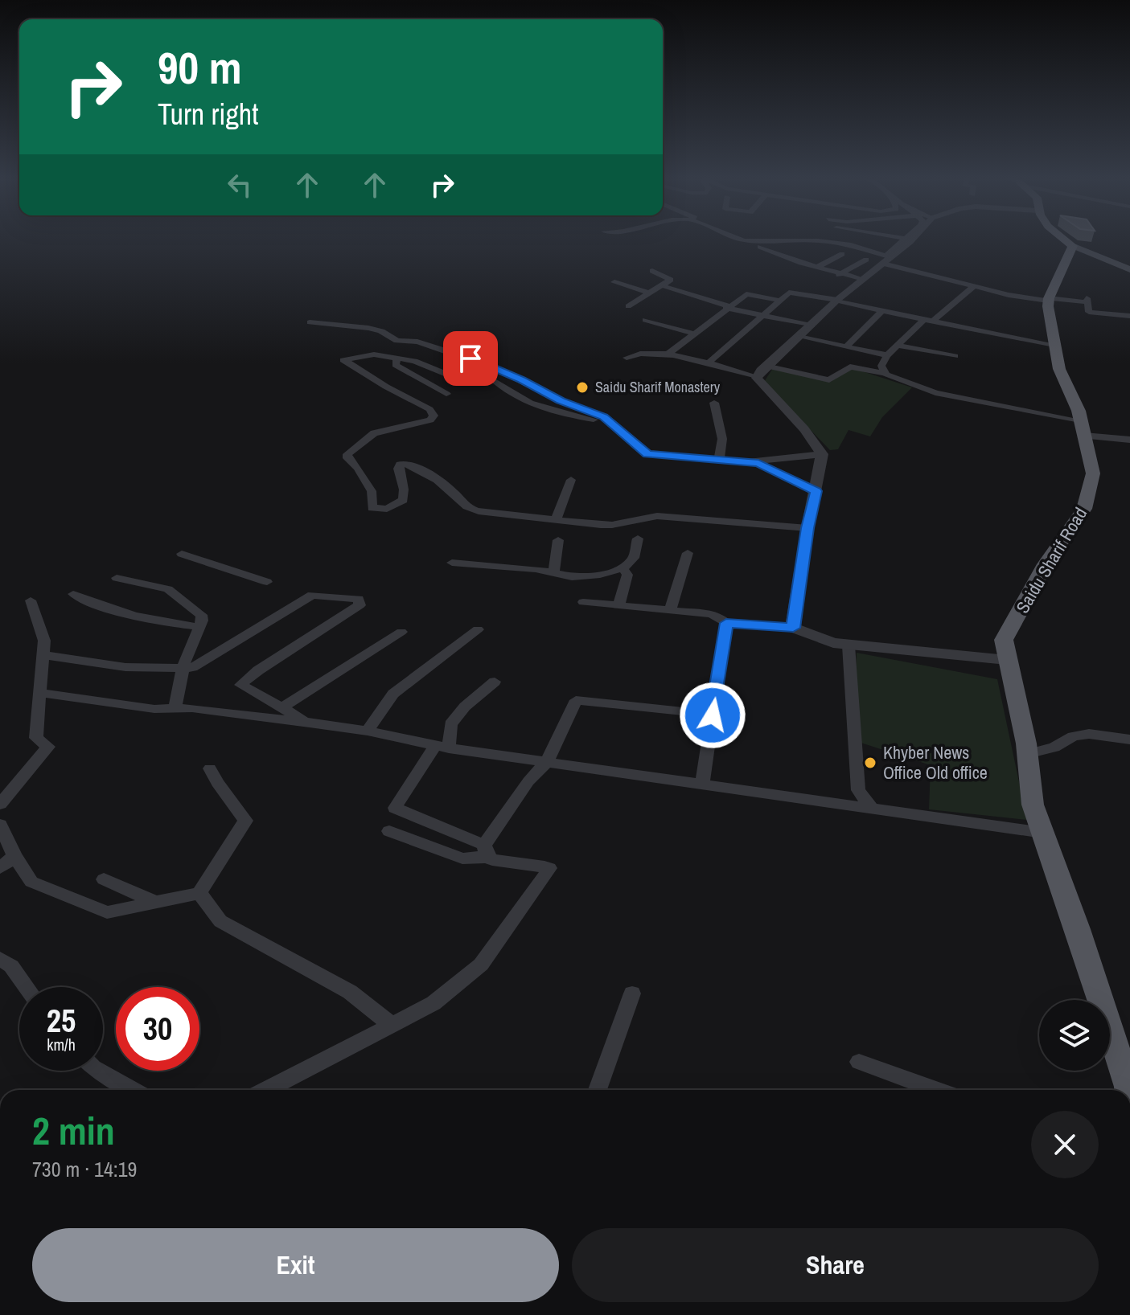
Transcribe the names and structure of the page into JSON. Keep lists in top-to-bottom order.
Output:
{
  "streets": {
    "main road": ["Saidu Sharif Road"]
  },
  "places": ["Saidu Sharif Monastery", "Khyber News Office Old office"],
  "page": {
    "turn": ["90 m", "Turn right"],
    "speed": "25 km/h",
    "limit": "30",
    "heading": ["2 min", "730 m · 14:19"],
    "buttons": ["Exit", "Share"]
  }
}
